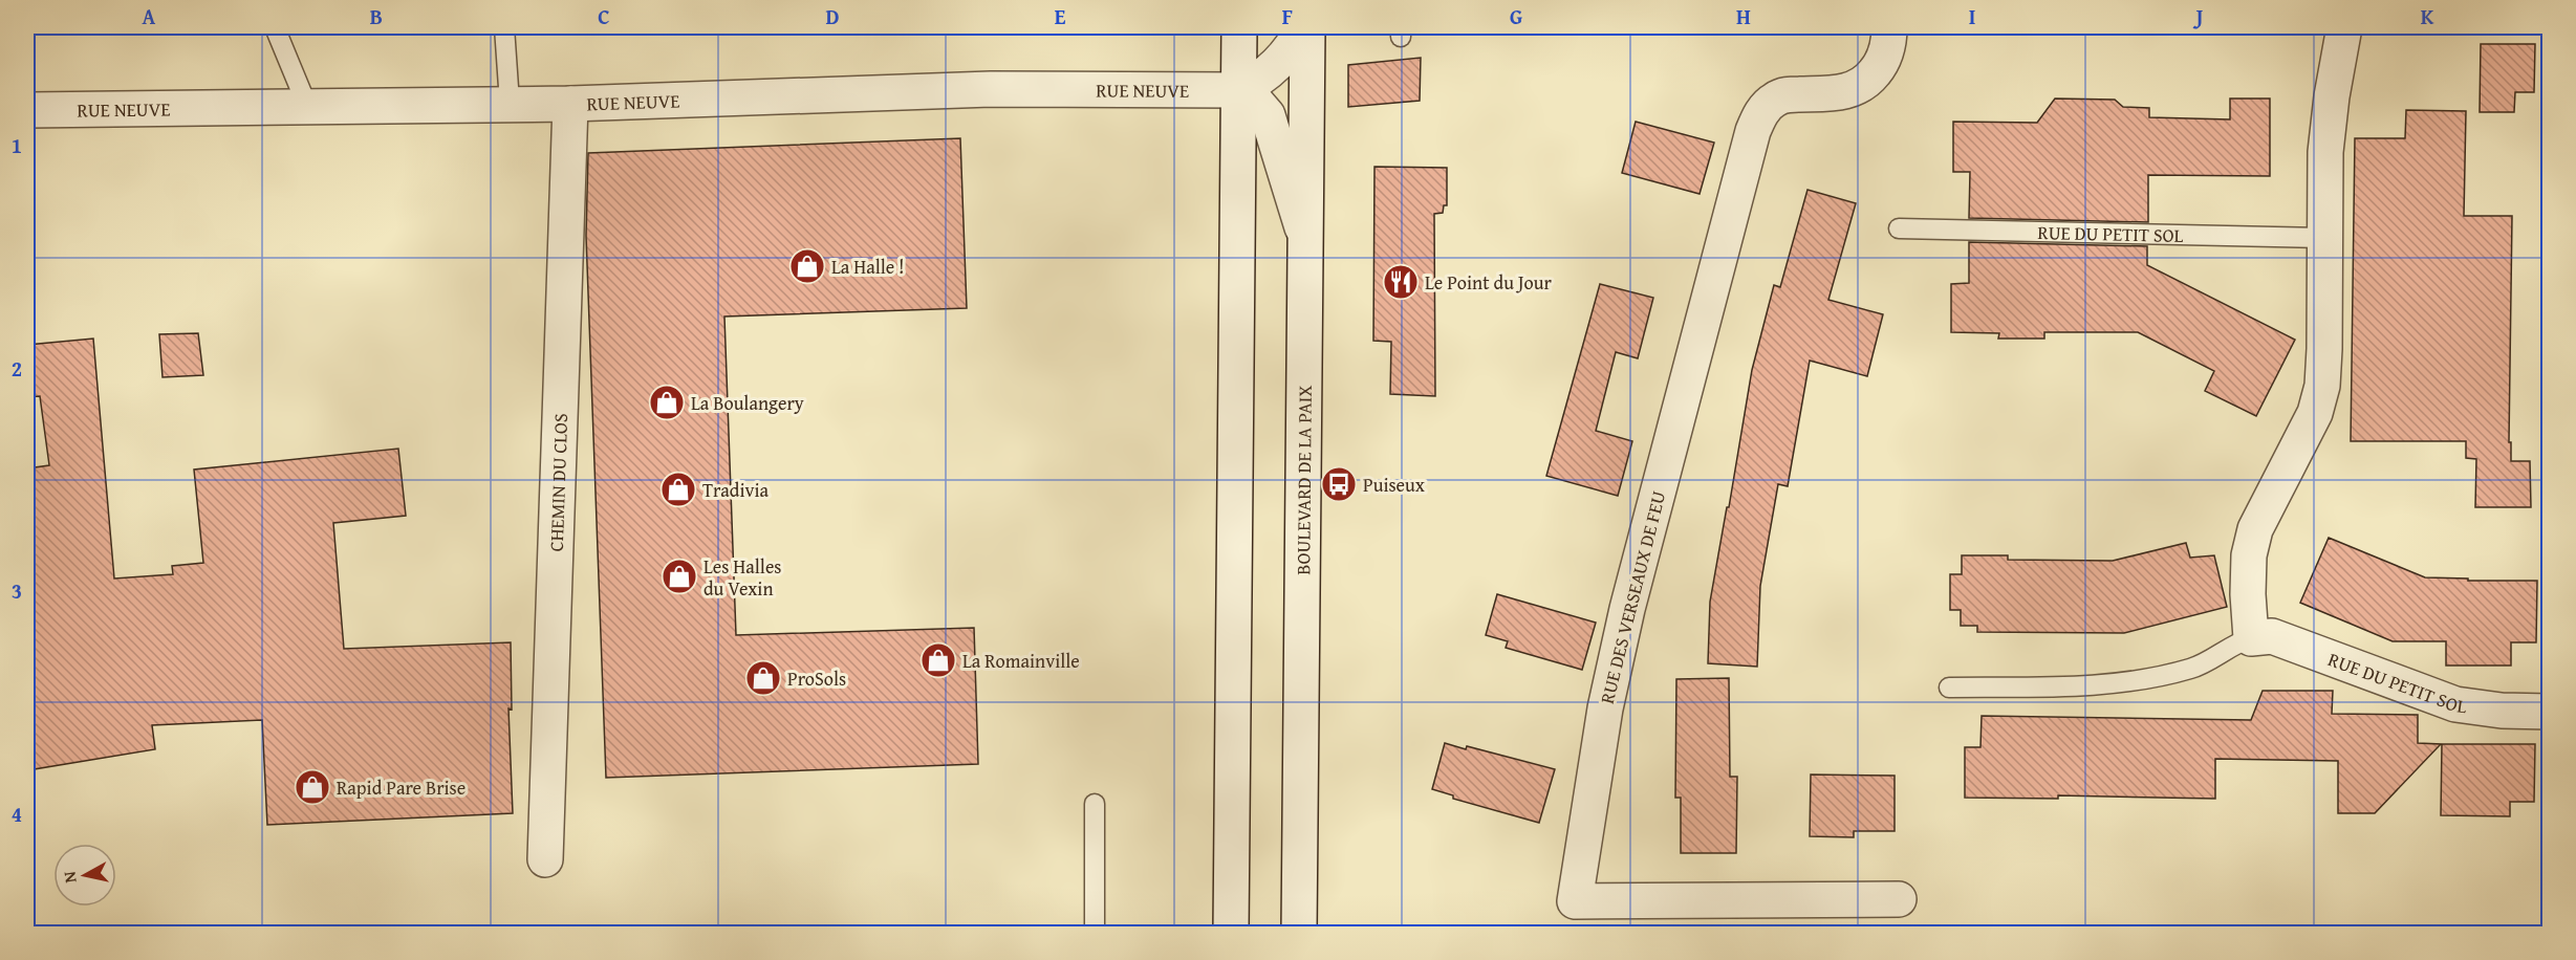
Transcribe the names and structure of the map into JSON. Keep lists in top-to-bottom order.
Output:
{
  "streets": {
    "street": [
      "RUE NEUVE",
      "RUE DU PETIT SOL",
      "BOULEVARD DE LA PAIX",
      "CHEMIN DU CLOS",
      "RUE DES VERSEAUX DE FEU"
    ]
  },
  "crossings": [
    ["RUE NEUVE", "CHEMIN DU CLOS"]
  ],
  "places": {
    "shop": [
      "La Halle !",
      "La Boulangery",
      "Tradivia",
      "Les Halles du Vexin",
      "La Romainville",
      "ProSols",
      "Rapid Pare Brise"
    ],
    "restaurant": ["Le Point du Jour"],
    "bus stop": ["Puiseux"]
  },
  "north": "left",
  "grid": {
    "columns": [
      "A",
      "B",
      "C",
      "D",
      "E",
      "F",
      "G",
      "H",
      "I",
      "J",
      "K"
    ],
    "rows": [
      "1",
      "2",
      "3",
      "4"
    ]
  }
}
